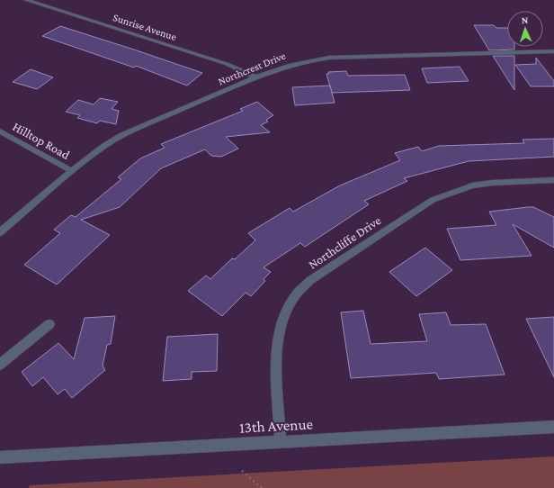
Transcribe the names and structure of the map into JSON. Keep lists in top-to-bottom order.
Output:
{
  "streets": {
    "street": [
      "Sunrise Avenue",
      "Northcrest Drive",
      "Hilltop Road",
      "Northcliffe Drive",
      "13th Avenue"
    ]
  },
  "crossings": [
    ["Sunrise Avenue", "Northcrest Drive"],
    ["Northcrest Drive", "Hilltop Road"],
    ["Northcliffe Drive", "13th Avenue"]
  ],
  "north": "top"
}
